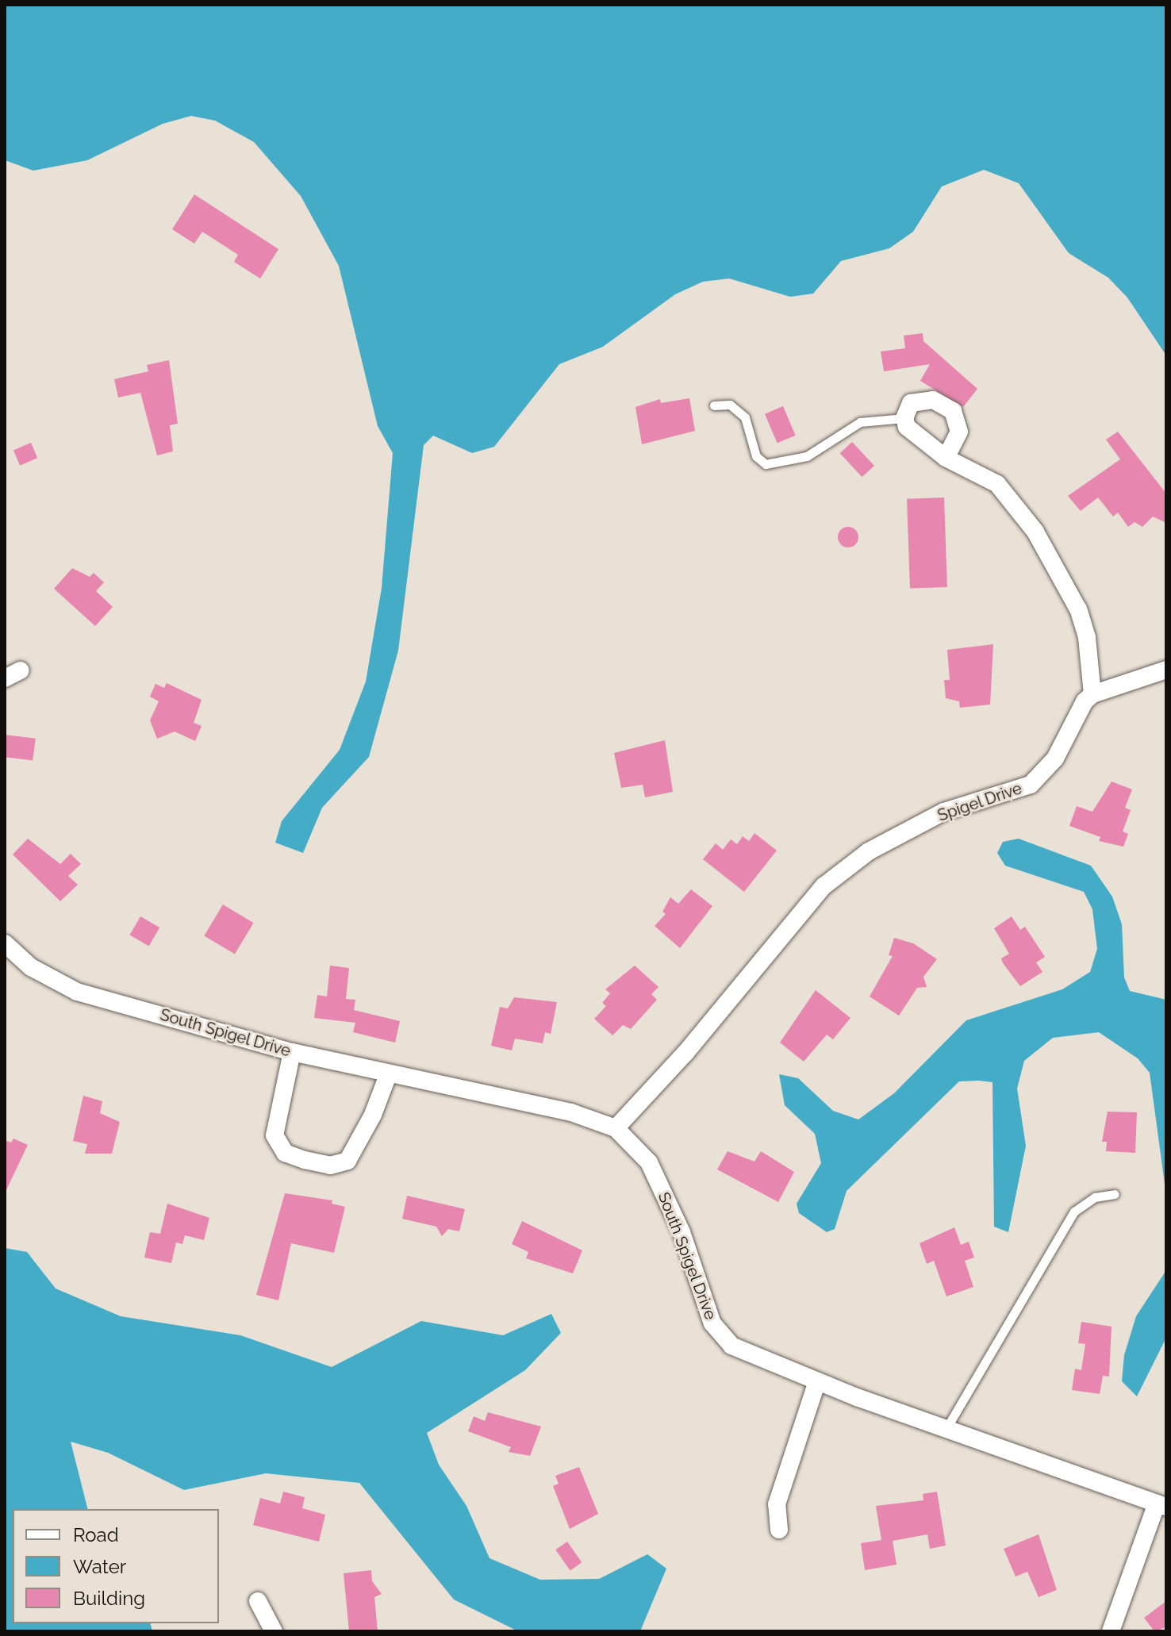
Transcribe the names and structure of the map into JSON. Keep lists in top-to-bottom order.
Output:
{
  "streets": {
    "street": ["Spigel Drive", "South Spigel Drive"]
  },
  "crossings": [
    ["Spigel Drive", "South Spigel Drive"]
  ],
  "legend": ["Road", "Water", "Building"]
}
